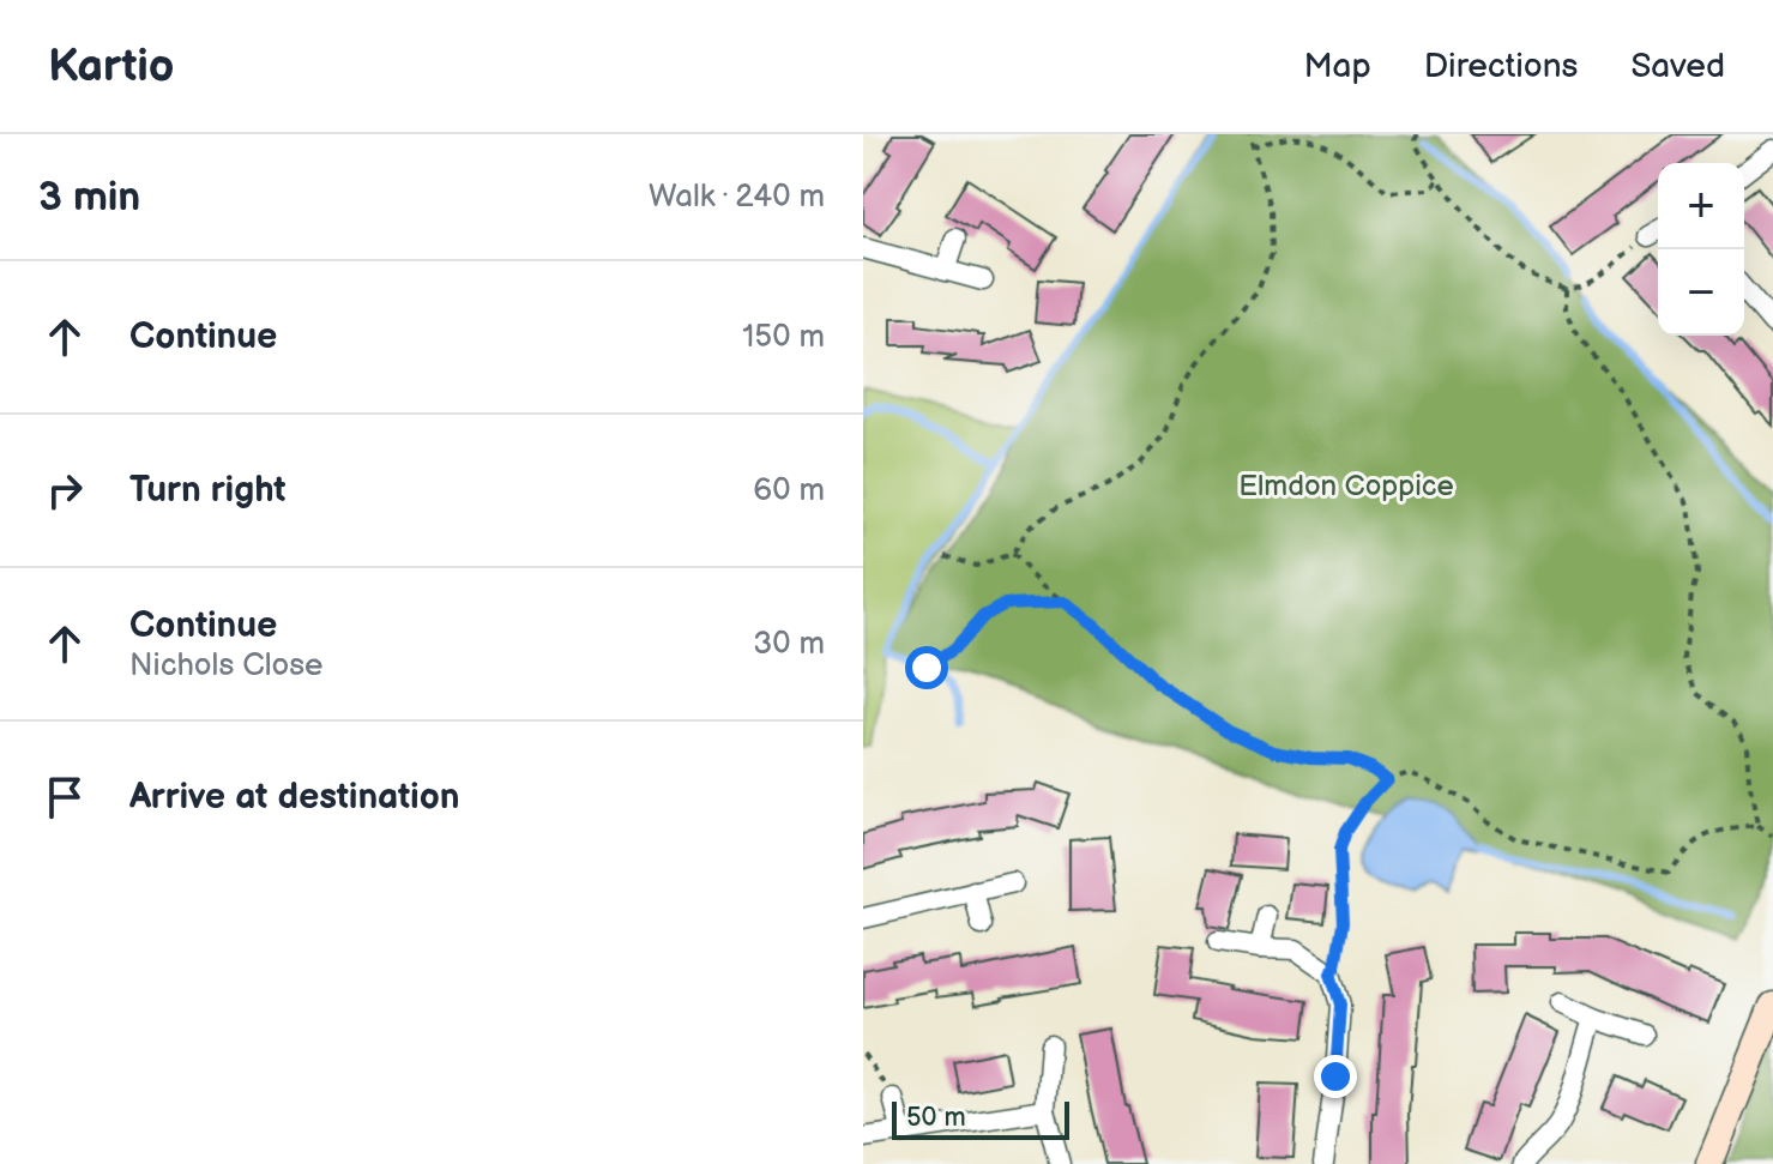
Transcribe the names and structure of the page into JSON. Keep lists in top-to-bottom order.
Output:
{
  "parks": ["Elmdon Coppice"],
  "scale_bar": "50 m",
  "page": {
    "header": "Kartio",
    "nav": ["Map", "Directions", "Saved"],
    "heading": ["3 min", "Walk · 240 m"],
    "map_buttons": ["+", "−"],
    "list": [
      ["Continue", "150 m"],
      ["Turn right", "60 m"],
      ["Continue", "Nichols Close", "30 m"],
      "Arrive at destination"
    ],
    "scale": "50 m"
  }
}
